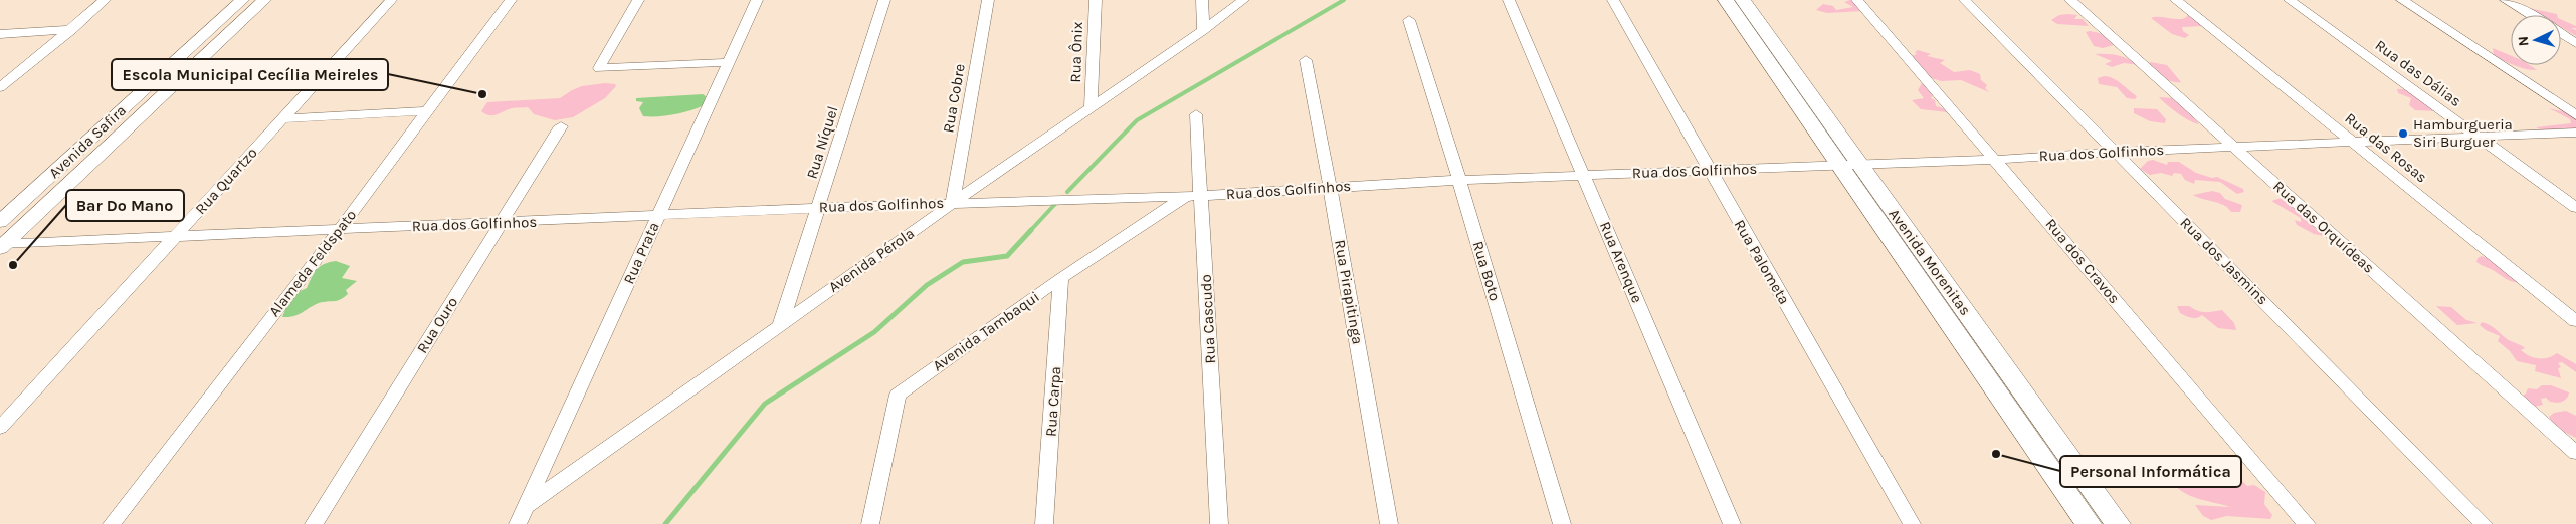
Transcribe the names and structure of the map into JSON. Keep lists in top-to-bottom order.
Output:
{
  "streets": {
    "main road": ["Avenida Morenitas"],
    "street": [
      "Rua Ônix",
      "Rua das Dálias",
      "Rua Cobre",
      "Avenida Safira",
      "Rua Níquel",
      "Rua das Rosas",
      "Rua dos Golfinhos",
      "Rua Quartzo",
      "Rua das Orquídeas",
      "Rua Prata",
      "Avenida Pérola",
      "Rua dos Cravos",
      "Rua dos Jasmins",
      "Rua Arenque",
      "Rua Palometa",
      "Alameda Feldspato",
      "Rua Boto",
      "Rua Pirapitinga",
      "Rua Cascudo",
      "Rua Ouro",
      "Avenida Tambaqui",
      "Rua Carpa"
    ]
  },
  "crossings": [
    ["Rua Ônix", "Avenida Pérola"],
    ["Rua das Dálias", "Rua dos Golfinhos"],
    ["Rua Cobre", "Rua dos Golfinhos"],
    ["Rua Cobre", "Avenida Pérola"],
    ["Avenida Safira", "Rua dos Golfinhos"],
    ["Rua Níquel", "Rua dos Golfinhos"],
    ["Rua Níquel", "Avenida Pérola"],
    ["Rua das Rosas", "Rua dos Golfinhos"],
    ["Rua dos Golfinhos", "Rua Quartzo"],
    ["Rua dos Golfinhos", "Rua das Orquídeas"],
    ["Rua dos Golfinhos", "Rua Prata"],
    ["Rua dos Golfinhos", "Avenida Pérola"],
    ["Rua dos Golfinhos", "Rua dos Cravos"],
    ["Rua dos Golfinhos", "Rua dos Jasmins"],
    ["Rua dos Golfinhos", "Rua Arenque"],
    ["Rua dos Golfinhos", "Rua Palometa"],
    ["Rua dos Golfinhos", "Avenida Morenitas"],
    ["Rua dos Golfinhos", "Alameda Feldspato"],
    ["Rua dos Golfinhos", "Rua Boto"],
    ["Rua dos Golfinhos", "Rua Pirapitinga"],
    ["Rua dos Golfinhos", "Rua Cascudo"],
    ["Rua dos Golfinhos", "Rua Ouro"],
    ["Rua dos Golfinhos", "Avenida Tambaqui"],
    ["Rua Prata", "Avenida Pérola"],
    ["Rua Cascudo", "Avenida Tambaqui"],
    ["Avenida Tambaqui", "Rua Carpa"]
  ],
  "places": [
    "Escola Municipal Cecília Meireles",
    "Hamburgueria Siri Burguer",
    "Bar Do Mano",
    "Personal Informática"
  ],
  "north": "left"
}
